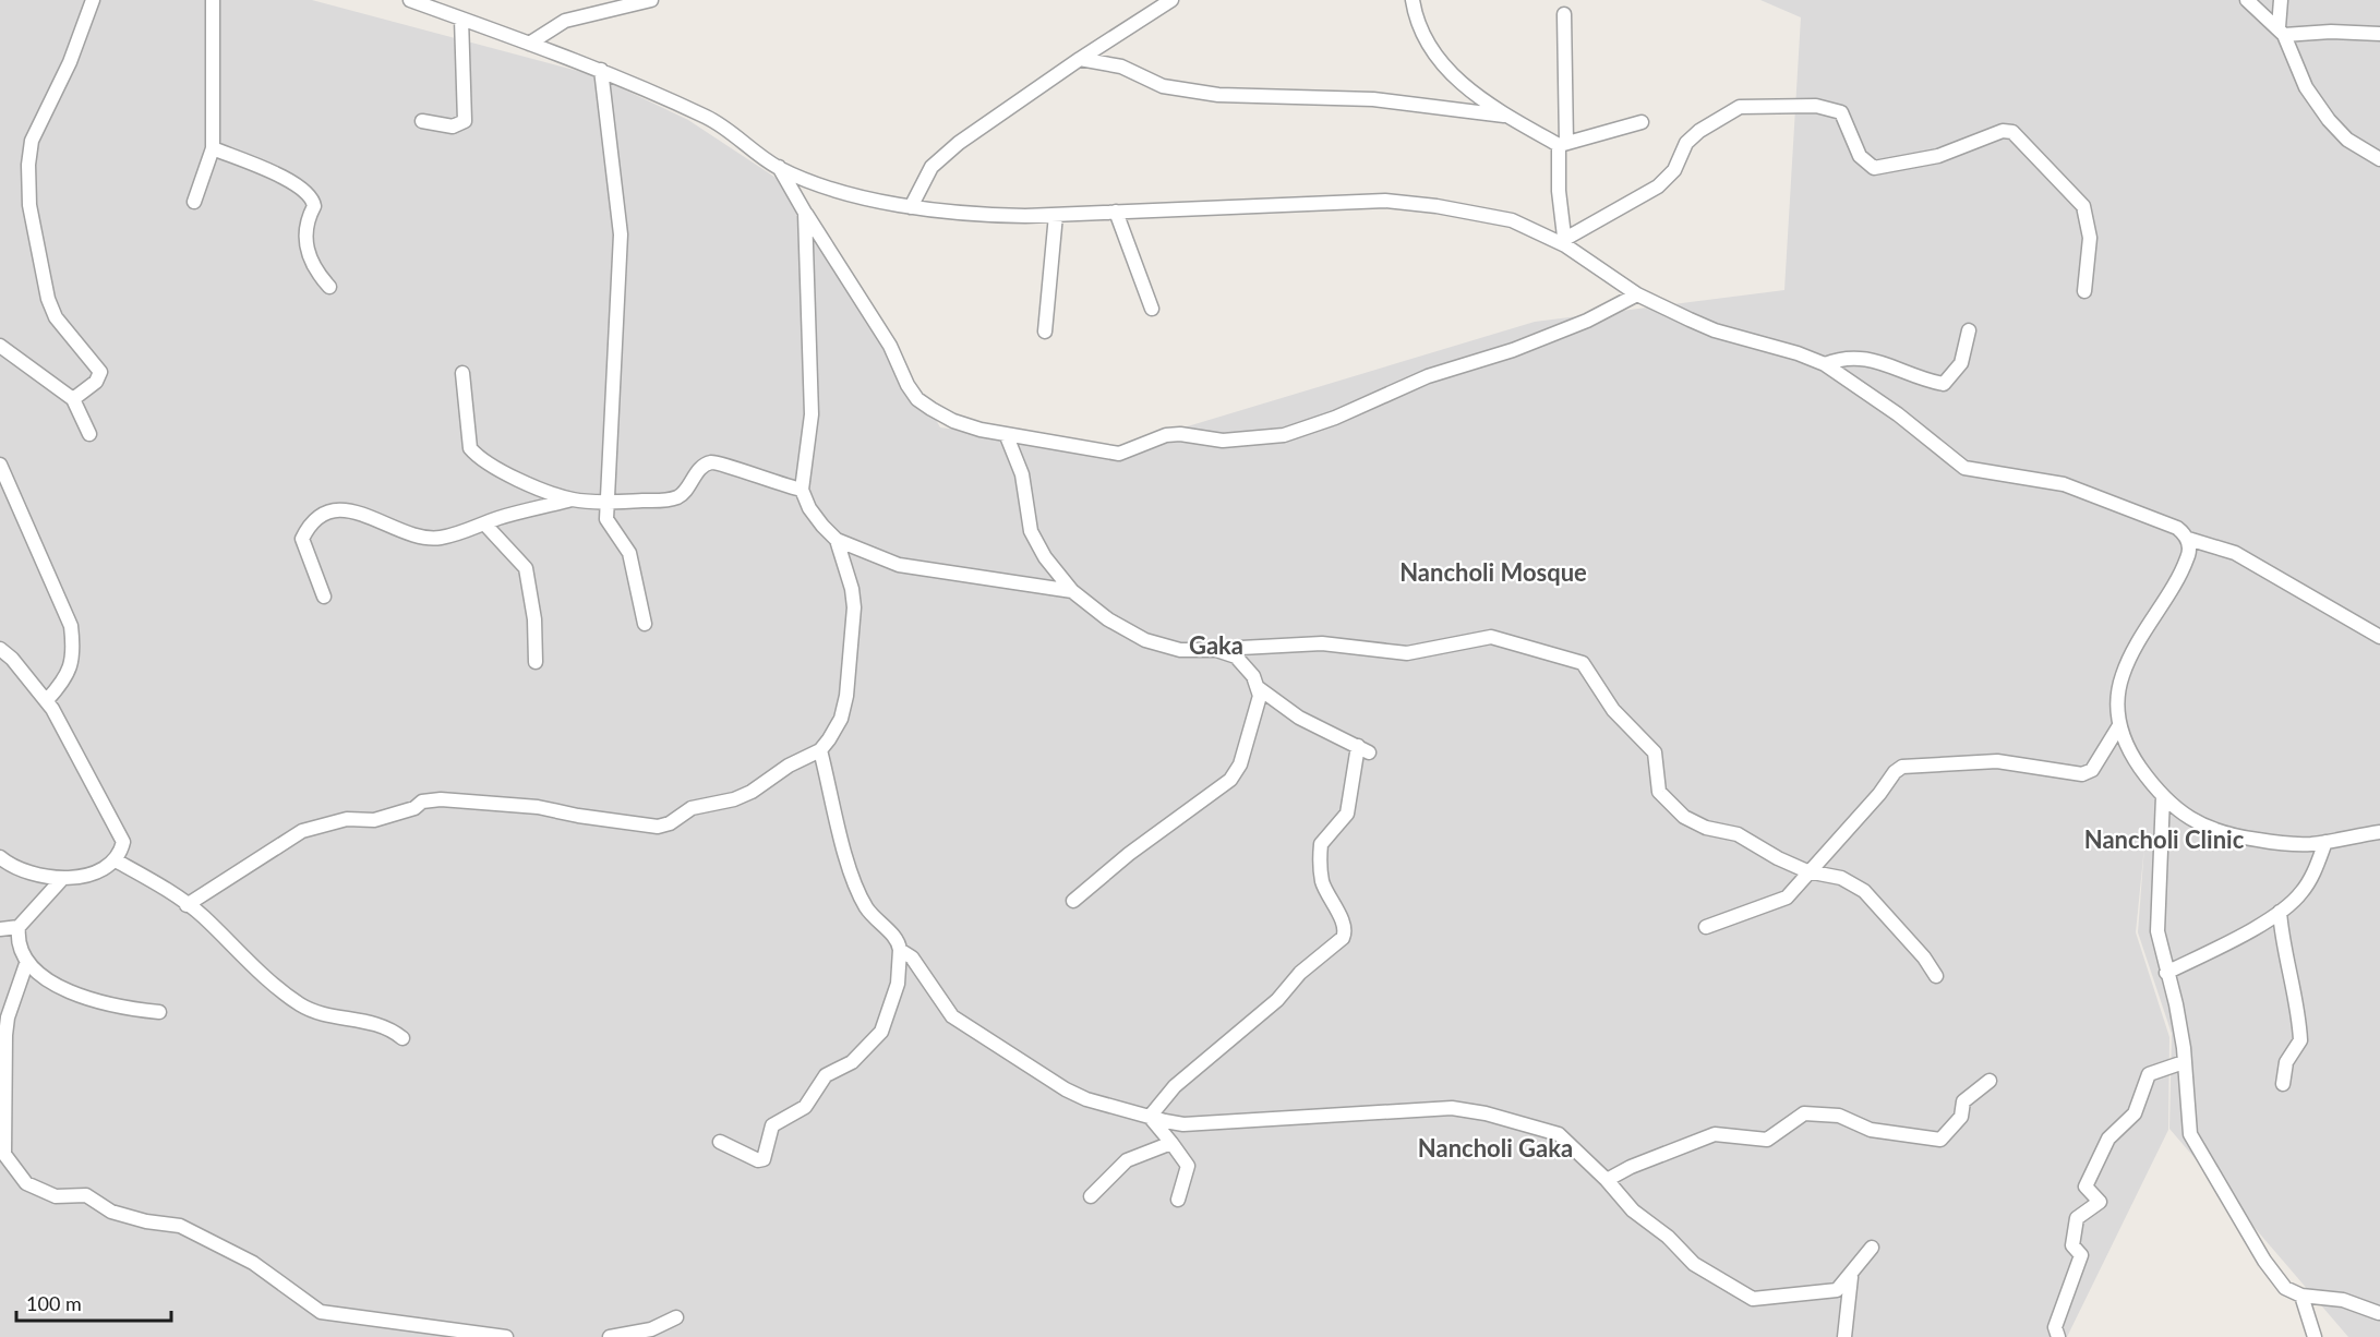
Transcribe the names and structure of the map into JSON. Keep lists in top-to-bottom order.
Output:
{
  "districts": [
    "Nancholi Mosque",
    "Gaka",
    "Nancholi Clinic",
    "Nancholi Gaka"
  ],
  "scale_bar": "100 m"
}
